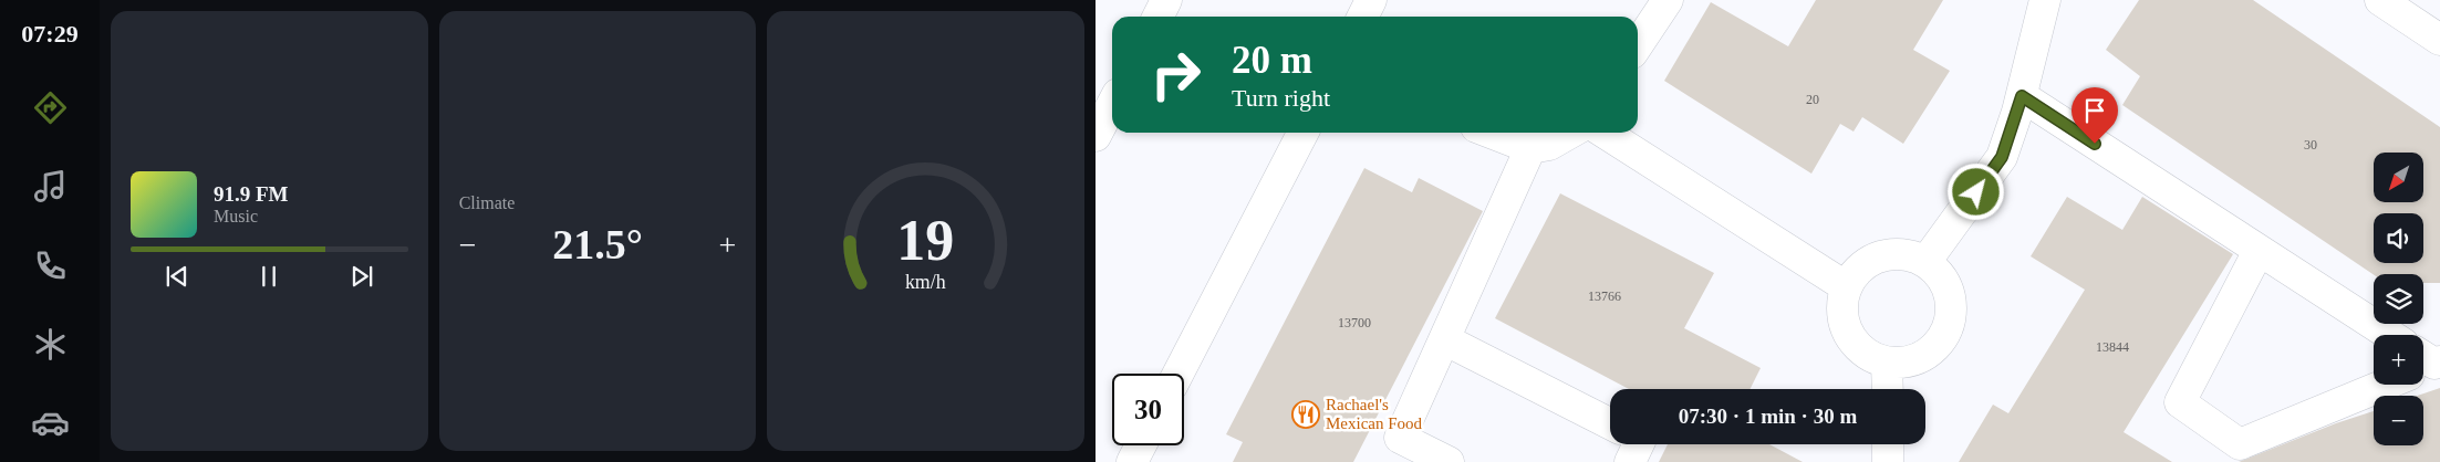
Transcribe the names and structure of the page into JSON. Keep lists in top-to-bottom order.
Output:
{
  "places": {
    "restaurant": ["Rachael's Mexican Food"]
  },
  "house_numbers": [
    "20",
    "30",
    "13766",
    "13700",
    "13844"
  ],
  "north": "bottom left",
  "page": {
    "tabs": "07:29",
    "tile": "Climate",
    "turn": ["20 m", "Turn right"],
    "map_buttons": ["+", "−"],
    "song": ["91.9 FM", "Music"],
    "heat": ["−", "21.5°", "+"],
    "limit": "30",
    "trip": "07:30 · 1 min · 30 m",
    "gauge": ["19", "km/h"]
  }
}
